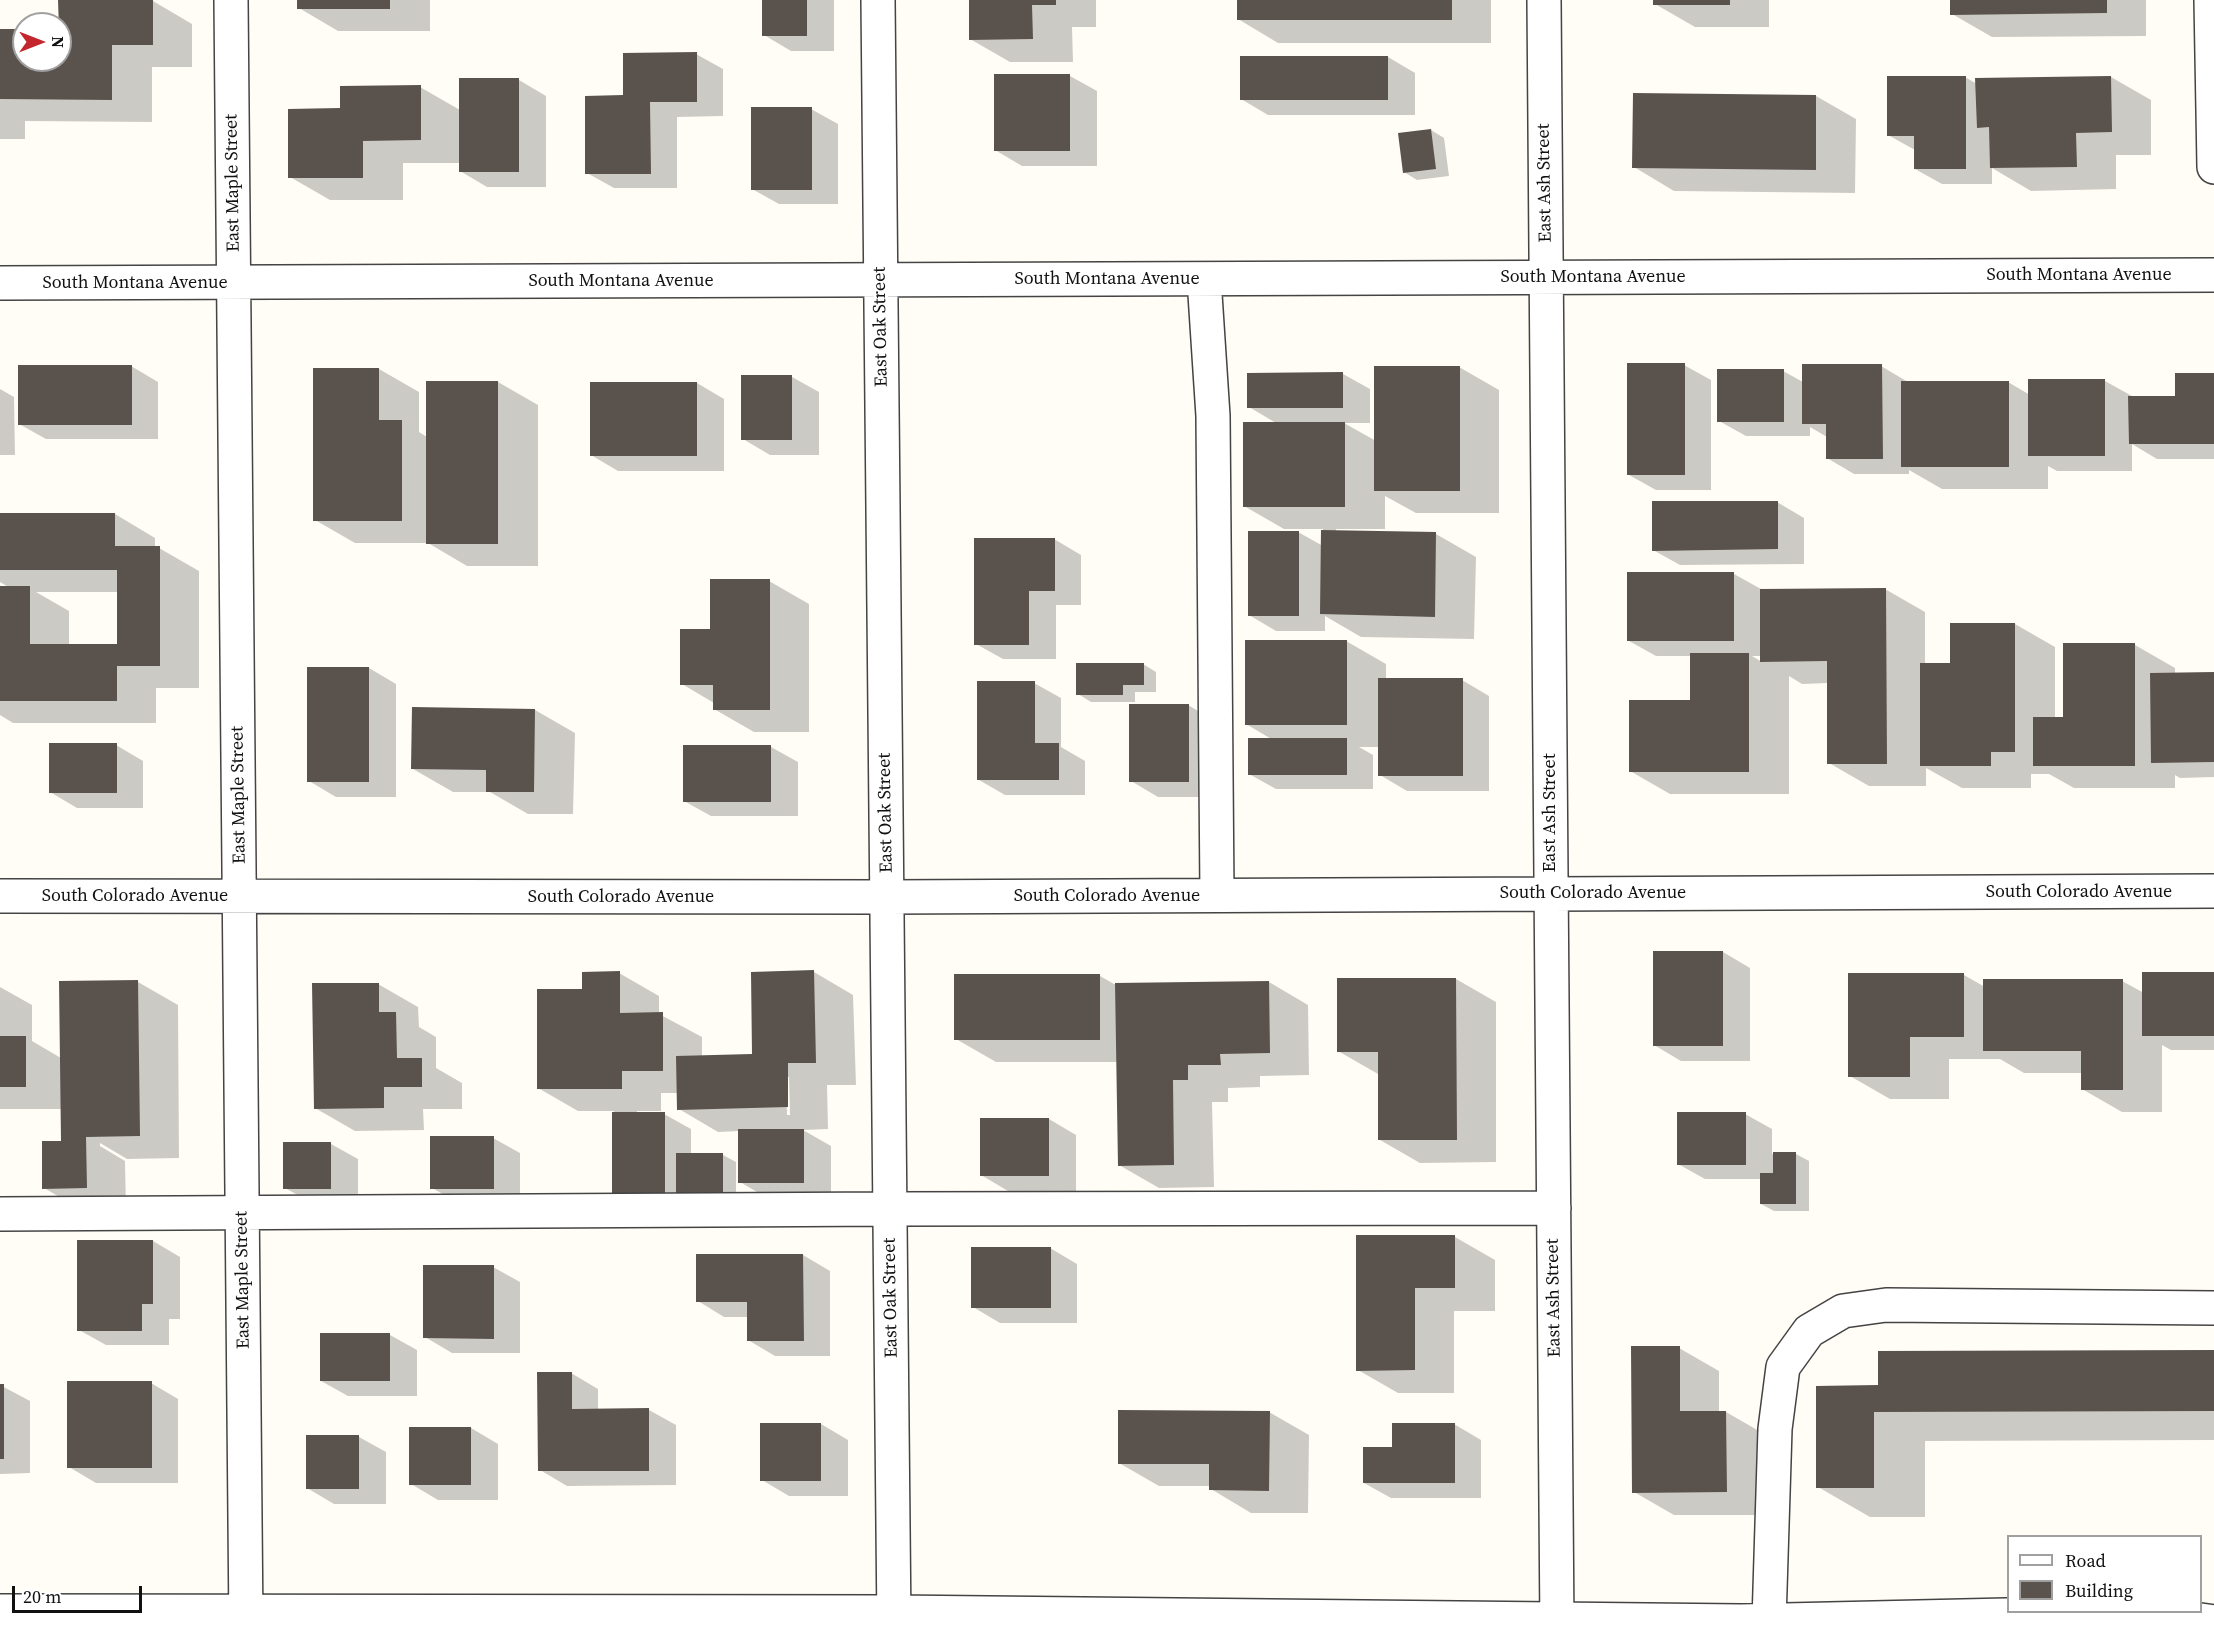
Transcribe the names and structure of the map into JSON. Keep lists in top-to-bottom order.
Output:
{
  "streets": {
    "street": [
      "East Maple Street",
      "East Ash Street",
      "South Montana Avenue",
      "East Oak Street",
      "South Colorado Avenue"
    ]
  },
  "crossings": [
    ["East Maple Street", "South Montana Avenue"],
    ["East Maple Street", "South Colorado Avenue"],
    ["East Ash Street", "South Montana Avenue"],
    ["East Ash Street", "South Colorado Avenue"],
    ["South Montana Avenue", "East Oak Street"],
    ["East Oak Street", "South Colorado Avenue"]
  ],
  "legend": ["Road", "Building"],
  "scale_bar": "20 m",
  "north": "right"
}
